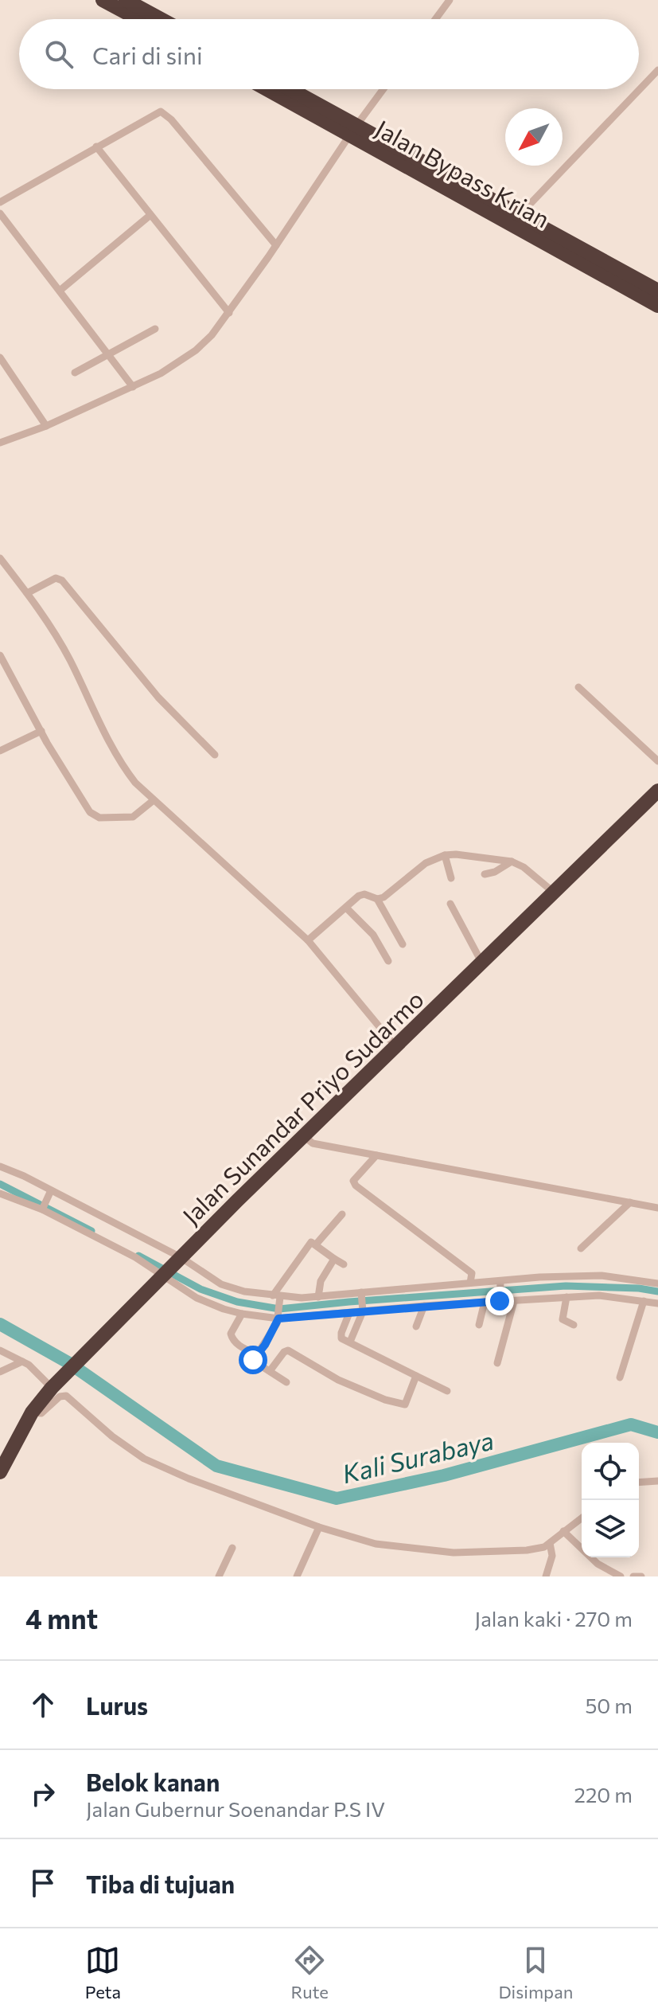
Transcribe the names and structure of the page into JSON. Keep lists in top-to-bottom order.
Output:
{
  "streets": {
    "highway": ["Jalan Bypass Krian", "Jalan Sunandar Priyo Sudarmo"]
  },
  "water": ["Kali Surabaya"],
  "north": "bottom left",
  "page": {
    "search": "Cari di sini",
    "heading": ["4 mnt", "Jalan kaki · 270 m"],
    "list": [
      ["Lurus", "50 m"],
      ["Belok kanan", "Jalan Gubernur Soenandar P.S IV", "220 m"],
      "Tiba di tujuan"
    ],
    "nav": ["Peta", "Rute", "Disimpan"]
  }
}
